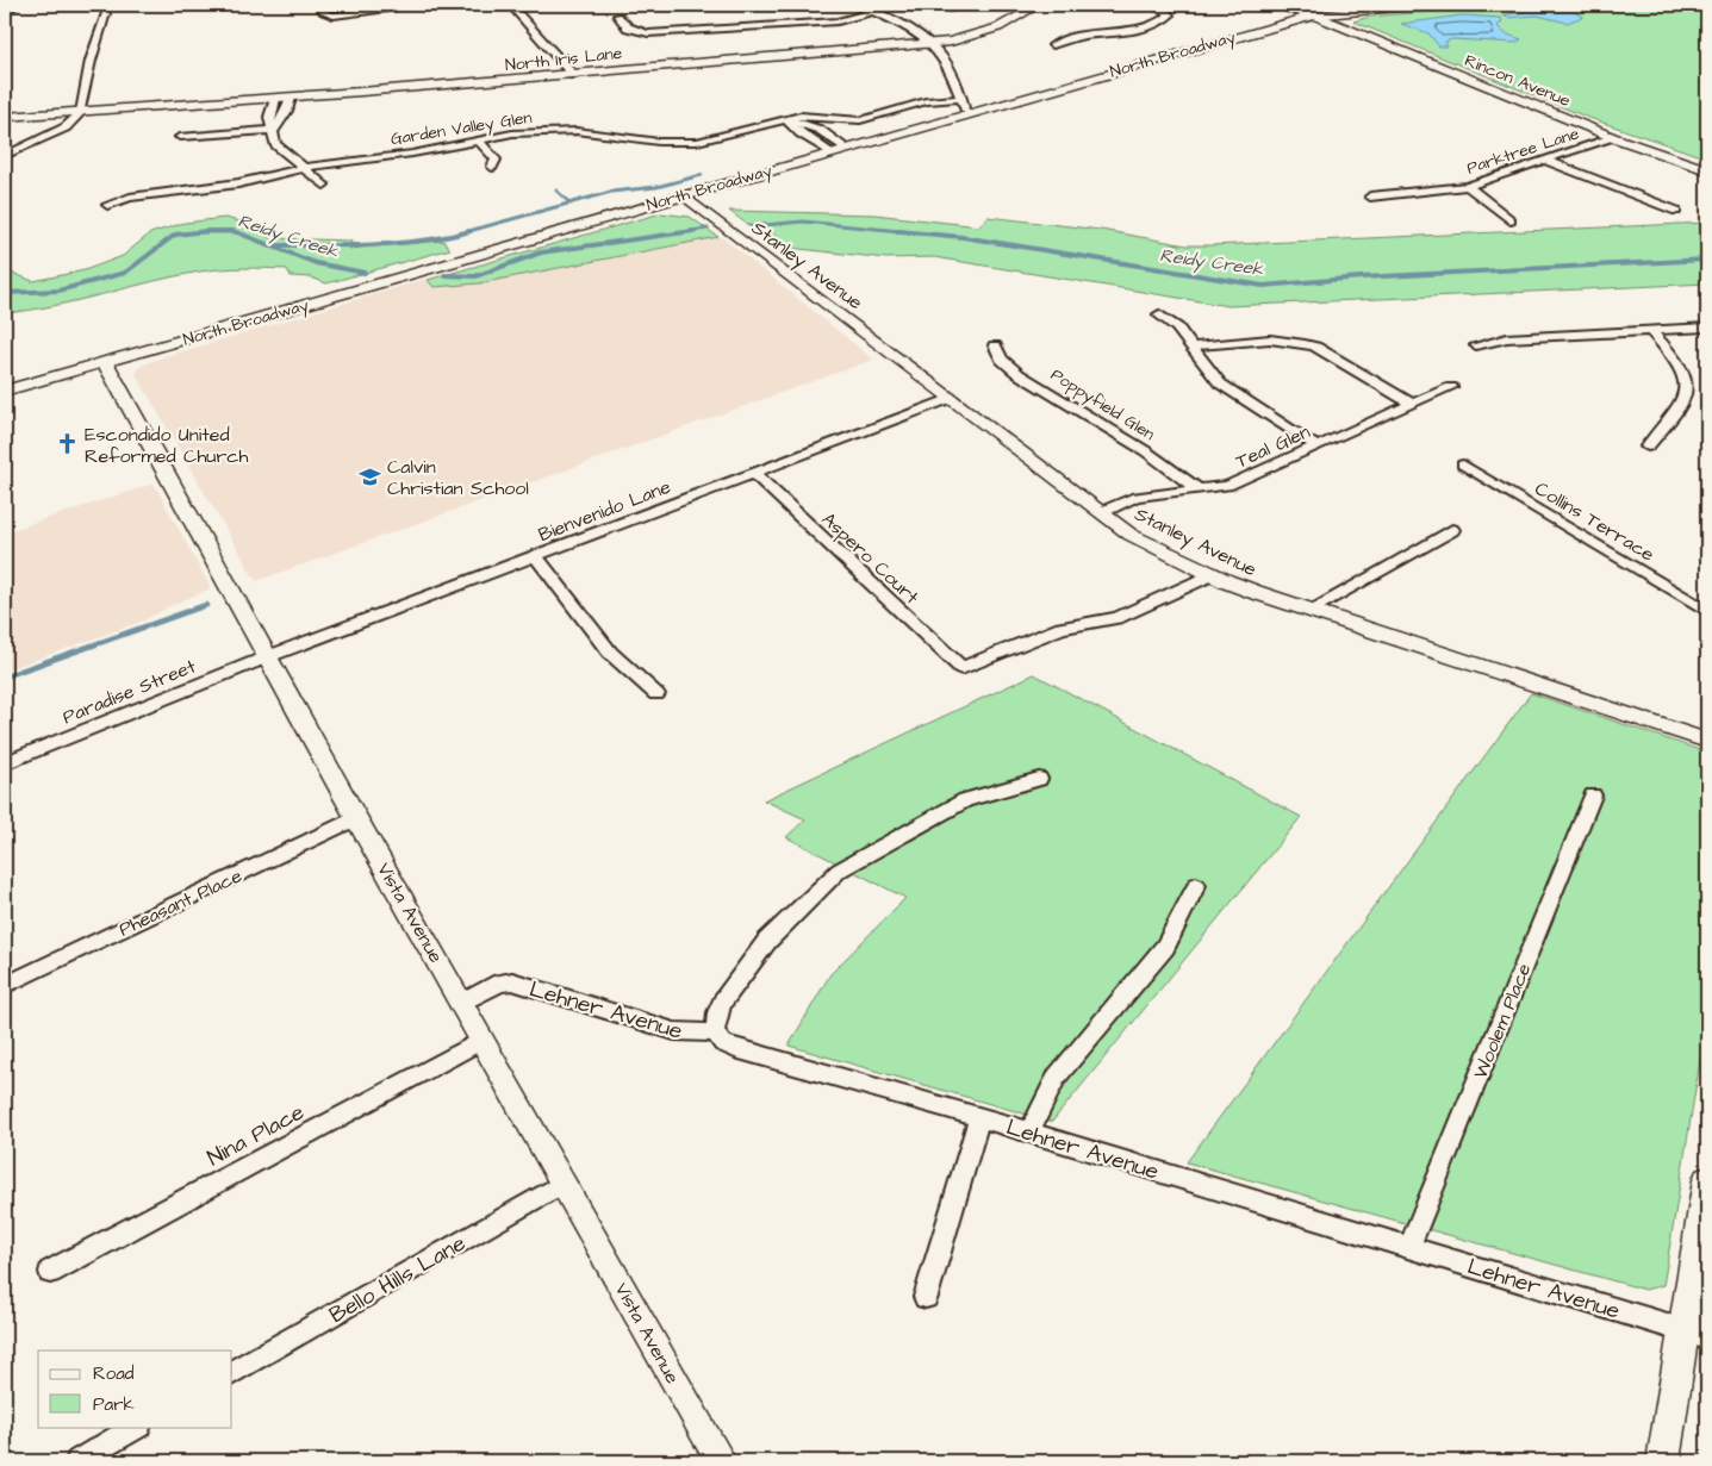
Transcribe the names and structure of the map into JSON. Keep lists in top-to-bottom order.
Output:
{
  "streets": {
    "main road": ["North Broadway", "Rincon Avenue"],
    "street": [
      "North Iris Lane",
      "Garden Valley Glen",
      "Parktree Lane",
      "Stanley Avenue",
      "Poppyfield Glen",
      "Teal Glen",
      "Bienvenido Lane",
      "Collins Terrace",
      "Aspero Court",
      "Paradise Street",
      "Pheasant Place",
      "Vista Avenue",
      "Lehner Avenue",
      "Woolem Place",
      "Nina Place",
      "Bello Hills Lane"
    ]
  },
  "crossings": [
    ["North Broadway", "Rincon Avenue"],
    ["North Broadway", "Stanley Avenue"],
    ["North Broadway", "Vista Avenue"],
    ["Rincon Avenue", "Parktree Lane"],
    ["Stanley Avenue", "Teal Glen"],
    ["Stanley Avenue", "Bienvenido Lane"],
    ["Stanley Avenue", "Aspero Court"],
    ["Poppyfield Glen", "Teal Glen"],
    ["Bienvenido Lane", "Aspero Court"],
    ["Bienvenido Lane", "Paradise Street"],
    ["Bienvenido Lane", "Vista Avenue"],
    ["Paradise Street", "Vista Avenue"],
    ["Pheasant Place", "Vista Avenue"],
    ["Vista Avenue", "Lehner Avenue"],
    ["Vista Avenue", "Nina Place"],
    ["Vista Avenue", "Bello Hills Lane"],
    ["Lehner Avenue", "Woolem Place"]
  ],
  "water": ["Reidy Creek"],
  "places": {
    "church": ["Escondido United Reformed Church"],
    "school or university": ["Calvin Christian School"]
  },
  "legend": ["Road", "Park"]
}
